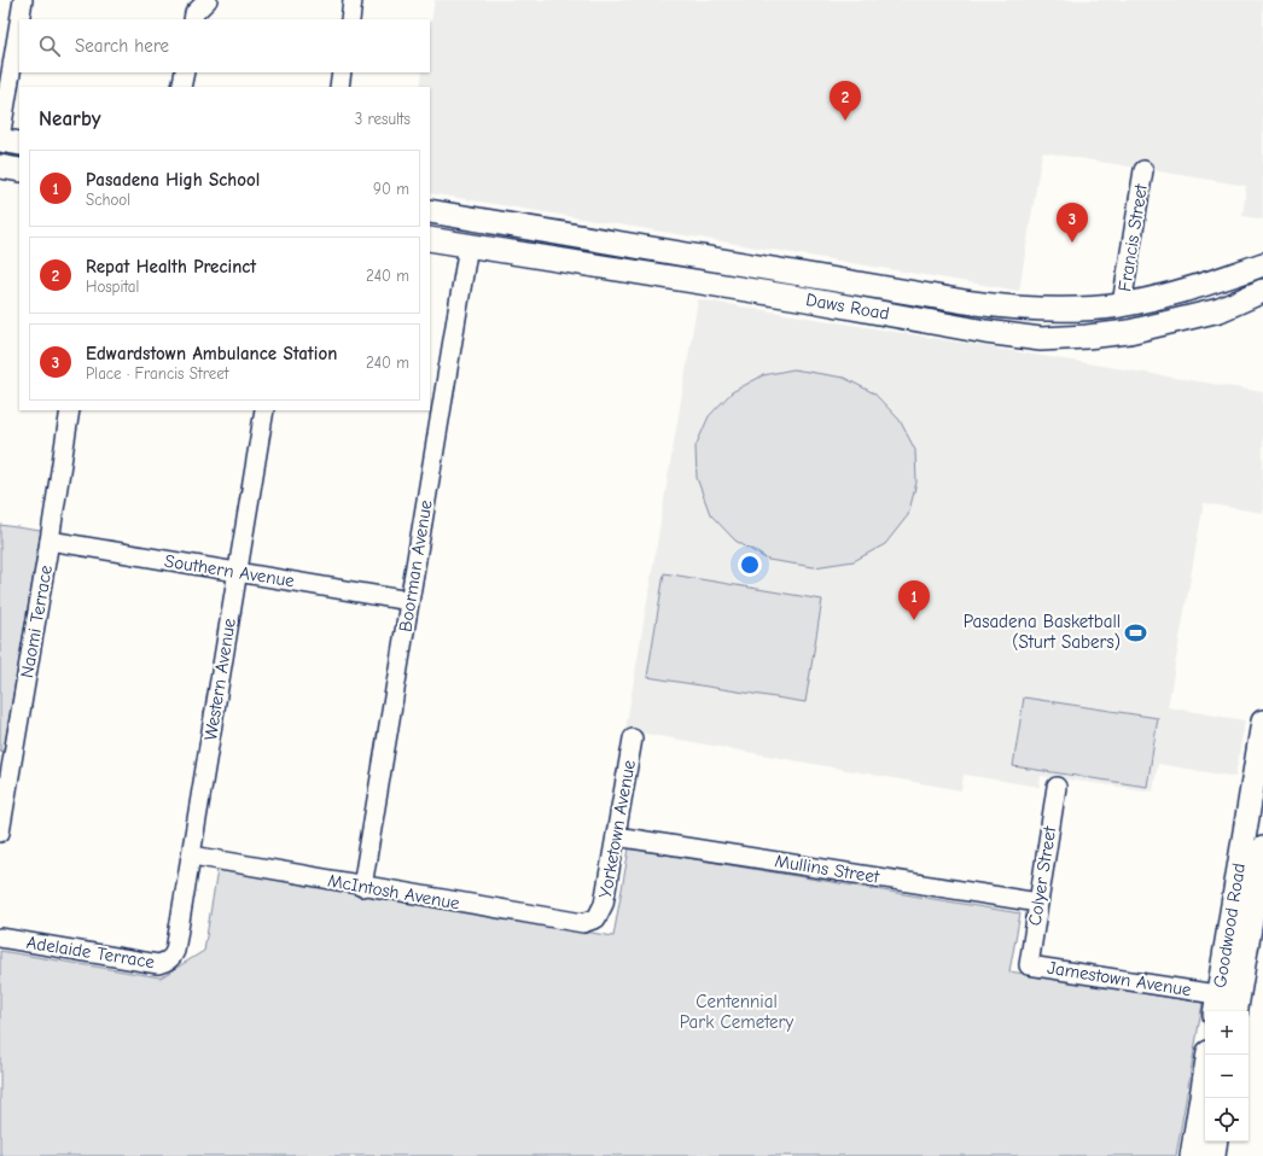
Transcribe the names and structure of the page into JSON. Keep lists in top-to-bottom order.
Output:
{
  "streets": {
    "main road": ["Daws Road", "Goodwood Road"],
    "street": [
      "Francis Street",
      "Boorman Avenue",
      "Southern Avenue",
      "Naomi Terrace",
      "Western Avenue",
      "Yorketown Avenue",
      "Mullins Street",
      "Colyer Street",
      "McIntosh Avenue",
      "Adelaide Terrace",
      "Jamestown Avenue"
    ]
  },
  "crossings": [
    ["Francis Street", "Daws Road"],
    ["Daws Road", "Boorman Avenue"],
    ["Boorman Avenue", "Southern Avenue"],
    ["Boorman Avenue", "McIntosh Avenue"],
    ["Southern Avenue", "Naomi Terrace"],
    ["Southern Avenue", "Western Avenue"],
    ["Western Avenue", "McIntosh Avenue"],
    ["Western Avenue", "Adelaide Terrace"],
    ["Yorketown Avenue", "Mullins Street"],
    ["Yorketown Avenue", "McIntosh Avenue"],
    ["Mullins Street", "Colyer Street"],
    ["Colyer Street", "Jamestown Avenue"],
    ["Goodwood Road", "Jamestown Avenue"]
  ],
  "parks": ["Centennial Park Cemetery"],
  "places": {
    "sports": ["Pasadena Basketball (Sturt Sabers)"]
  },
  "page": {
    "search": "Search here",
    "pins": ["2", "3", "1"],
    "heading": ["Nearby", "3 results"],
    "list": [
      {
        "mark": "1",
        "name": "Pasadena High School",
        "note": "School",
        "value": "90 m"
      },
      {
        "mark": "2",
        "name": "Repat Health Precinct",
        "note": "Hospital",
        "value": "240 m"
      },
      {
        "mark": "3",
        "name": "Edwardstown Ambulance Station",
        "note": "Place · Francis Street",
        "value": "240 m"
      }
    ],
    "map_buttons": ["+", "−"]
  }
}
